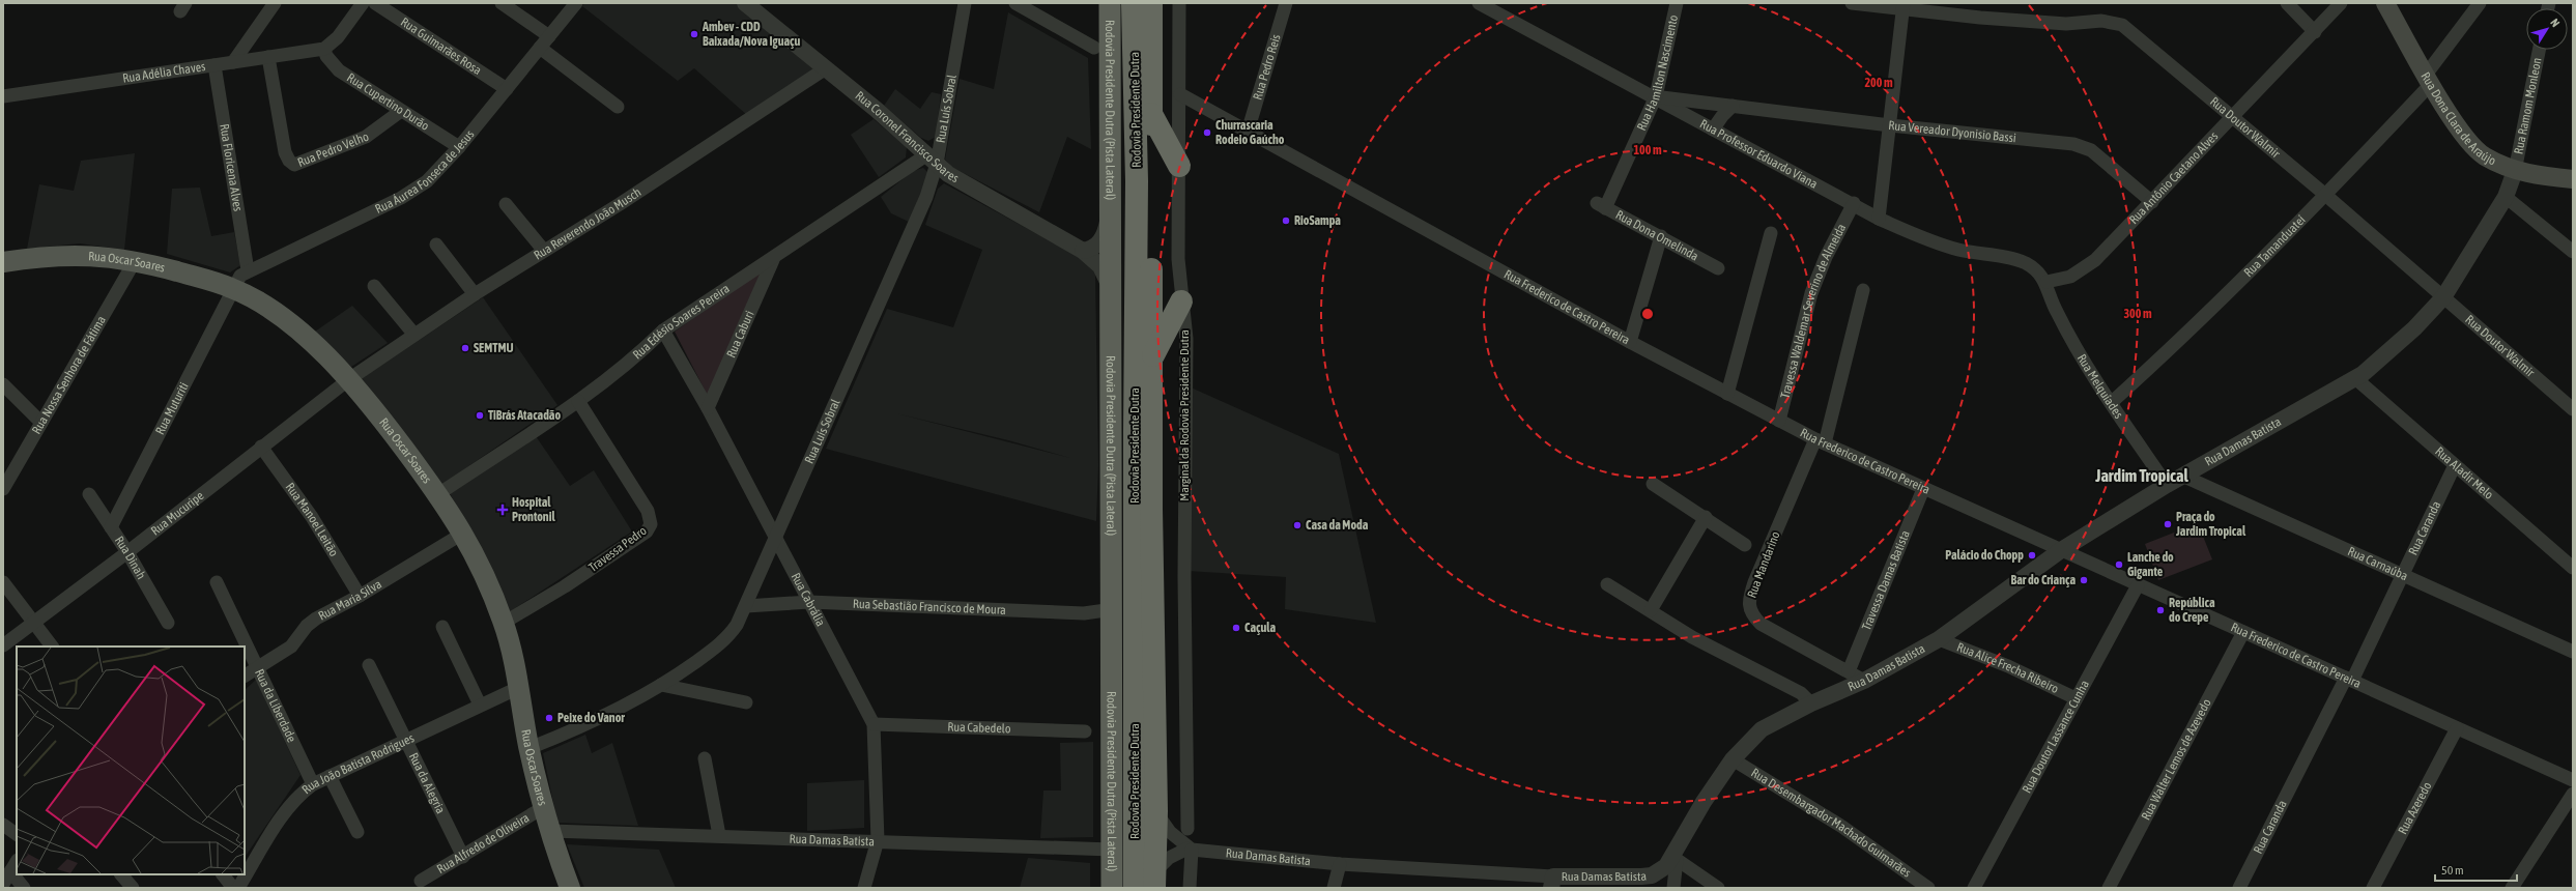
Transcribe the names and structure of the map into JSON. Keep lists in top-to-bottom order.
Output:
{
  "streets": {
    "highway": ["Rodovia Presidente Dutra (Pista Lateral)", "Rodovia Presidente Dutra"],
    "main road": ["Rua Dona Clara de Araújo", "Rua Oscar Soares"],
    "street": [
      "Rua Guimarães Rosa",
      "Rua Pedro Reis",
      "Rua Hamilton Nascimento",
      "Rua Adélia Chaves",
      "Rua Cupertino Durão",
      "Rua Ramom Monleon",
      "Rua Luís Sobral",
      "Rua Doutor Walmir",
      "Rua Vereador Dyonisio Bassi",
      "Rua Coronel Francisco Soares",
      "Rua Pedro Velho",
      "Rua Professor Eduardo Viana",
      "Rua Floricena Alves",
      "Rua Áurea Fonseca de Jesus",
      "Rua Antônio Caetano Alves",
      "Rua Reverendo João Musch",
      "Rua Dona Omelinda",
      "Rua Tamanduateí",
      "Rua Frederico de Castro Pereira",
      "Travessa Waldemar Severino de Almeida",
      "Rua Edésio Soares Pereira",
      "Rua Caburi",
      "Rua Nossa Senhora de Fátima",
      "Rua Melquíades",
      "Rua Muturiti",
      "Marginal da Rodovia Presidente Dutra",
      "Rua Damas Batista",
      "Rua Aladir Melo",
      "Rua Mucuripe",
      "Rua Manoel Leitão",
      "Rua Caranda",
      "Travessa Pedro",
      "Rua Dinah",
      "Rua Carnaúba",
      "Rua Mandarino",
      "Travessa Damas Batista",
      "Rua Maria Silva",
      "Rua Cabrália",
      "Rua Sebastião Francisco de Moura",
      "Rua Alice Frecha Ribeiro",
      "Rua da Liberdade",
      "Rua Cabedelo",
      "Rua Doutor Lassance Cunha",
      "Rua Walter Lemos de Azevedo",
      "Rua João Batista Rodrigues",
      "Rua da Alegria",
      "Rua Azeredo",
      "Rua Desembargador Machado Guimarães",
      "Rua Alfredo de Oliveira"
    ]
  },
  "crossings": [
    ["Rua Guimarães Rosa", "Rua Áurea Fonseca de Jesus"],
    ["Rua Pedro Reis", "Rua Frederico de Castro Pereira"],
    ["Rua Hamilton Nascimento", "Rua Vereador Dyonisio Bassi"],
    ["Rua Hamilton Nascimento", "Rua Professor Eduardo Viana"],
    ["Rua Hamilton Nascimento", "Rua Dona Omelinda"],
    ["Rua Adélia Chaves", "Rua Cupertino Durão"],
    ["Rua Adélia Chaves", "Rua Pedro Velho"],
    ["Rua Adélia Chaves", "Rua Floricena Alves"],
    ["Rua Cupertino Durão", "Rua Pedro Velho"],
    ["Rua Cupertino Durão", "Rua Áurea Fonseca de Jesus"],
    ["Rua Ramom Monleon", "Rua Dona Clara de Araújo"],
    ["Rua Luís Sobral", "Rua Coronel Francisco Soares"],
    ["Rua Luís Sobral", "Rua Oscar Soares"],
    ["Rua Luís Sobral", "Rua Edésio Soares Pereira"],
    ["Rua Luís Sobral", "Rua Cabrália"],
    ["Rua Luís Sobral", "Rua Sebastião Francisco de Moura"],
    ["Rodovia Presidente Dutra (Pista Lateral)", "Rua Coronel Francisco Soares"],
    ["Rodovia Presidente Dutra (Pista Lateral)", "Rua Damas Batista"],
    ["Rodovia Presidente Dutra (Pista Lateral)", "Rua Sebastião Francisco de Moura"],
    ["Rua Dona Clara de Araújo", "Rua Tamanduateí"],
    ["Rua Doutor Walmir", "Rua Antônio Caetano Alves"],
    ["Rua Doutor Walmir", "Rua Tamanduateí"],
    ["Rua Doutor Walmir", "Rua Damas Batista"],
    ["Rua Vereador Dyonisio Bassi", "Rua Professor Eduardo Viana"],
    ["Rua Vereador Dyonisio Bassi", "Rua Antônio Caetano Alves"],
    ["Rua Coronel Francisco Soares", "Rua Reverendo João Musch"],
    ["Rua Coronel Francisco Soares", "Rua Edésio Soares Pereira"],
    ["Rua Professor Eduardo Viana", "Rua Antônio Caetano Alves"],
    ["Rua Professor Eduardo Viana", "Travessa Waldemar Severino de Almeida"],
    ["Rua Professor Eduardo Viana", "Rua Melquíades"],
    ["Rua Floricena Alves", "Rua Áurea Fonseca de Jesus"],
    ["Rua Áurea Fonseca de Jesus", "Rua Oscar Soares"],
    ["Rua Áurea Fonseca de Jesus", "Rua Muturiti"],
    ["Rua Antônio Caetano Alves", "Rua Melquíades"],
    ["Rua Reverendo João Musch", "Rua Oscar Soares"],
    ["Rua Reverendo João Musch", "Rua Mucuripe"],
    ["Rua Tamanduateí", "Rua Melquíades"],
    ["Rua Oscar Soares", "Rua Edésio Soares Pereira"],
    ["Rua Oscar Soares", "Rua Nossa Senhora de Fátima"],
    ["Rua Oscar Soares", "Rua Muturiti"],
    ["Rua Oscar Soares", "Rua Damas Batista"],
    ["Rua Oscar Soares", "Rua Mucuripe"],
    ["Rua Oscar Soares", "Travessa Pedro"],
    ["Rua Oscar Soares", "Rua Maria Silva"],
    ["Rua Oscar Soares", "Rua João Batista Rodrigues"],
    ["Rua Oscar Soares", "Rua Alfredo de Oliveira"],
    ["Rua Frederico de Castro Pereira", "Travessa Waldemar Severino de Almeida"],
    ["Rua Frederico de Castro Pereira", "Marginal da Rodovia Presidente Dutra"],
    ["Rua Frederico de Castro Pereira", "Rua Damas Batista"],
    ["Rua Frederico de Castro Pereira", "Rua Caranda"],
    ["Rua Frederico de Castro Pereira", "Rua Mandarino"],
    ["Rua Frederico de Castro Pereira", "Travessa Damas Batista"],
    ["Rua Frederico de Castro Pereira", "Rua Doutor Lassance Cunha"],
    ["Rua Frederico de Castro Pereira", "Rua Walter Lemos de Azevedo"],
    ["Rua Frederico de Castro Pereira", "Rua Azeredo"],
    ["Rua Edésio Soares Pereira", "Rua Caburi"],
    ["Rua Edésio Soares Pereira", "Travessa Pedro"],
    ["Rua Edésio Soares Pereira", "Rua Cabrália"],
    ["Rua Caburi", "Rua Cabrália"],
    ["Rua Melquíades", "Rua Damas Batista"],
    ["Rua Muturiti", "Rua Dinah"],
    ["Rua Damas Batista", "Rua Aladir Melo"],
    ["Rua Damas Batista", "Rua Carnaúba"],
    ["Rua Damas Batista", "Rua Mandarino"],
    ["Rua Damas Batista", "Rua Cabrália"],
    ["Rua Damas Batista", "Rua Alice Frecha Ribeiro"],
    ["Rua Damas Batista", "Rua Desembargador Machado Guimarães"],
    ["Rua Aladir Melo", "Rua Caranda"],
    ["Rua Mucuripe", "Rua Manoel Leitão"],
    ["Rua Mucuripe", "Rua Dinah"],
    ["Rua Manoel Leitão", "Rua Maria Silva"],
    ["Rua Caranda", "Rua Carnaúba"],
    ["Rua Mandarino", "Travessa Damas Batista"],
    ["Rua Maria Silva", "Rua da Liberdade"],
    ["Rua Cabrália", "Rua Sebastião Francisco de Moura"],
    ["Rua Cabrália", "Rua Cabedelo"],
    ["Rua Alice Frecha Ribeiro", "Rua Doutor Lassance Cunha"],
    ["Rua da Liberdade", "Rua João Batista Rodrigues"],
    ["Rua João Batista Rodrigues", "Rua da Alegria"],
    ["Rua da Alegria", "Rua Alfredo de Oliveira"]
  ],
  "districts": ["Jardim Tropical"],
  "places": {
    "other": [
      "Ambev - CDD Baixada/Nova Iguaçu",
      "Churrascaria Rodeio Gaúcho",
      "RioSampa",
      "SEMTMU",
      "TiBrás Atacadão",
      "Praça do Jardim Tropical",
      "Casa da Moda",
      "Palácio do Chopp",
      "Lanche do Gigante",
      "Bar do Criança",
      "República do Crepe",
      "Caçula",
      "Peixe do Vanor"
    ],
    "health": ["Hospital Prontonil"]
  },
  "scale_bar": "50 m",
  "north": "top right",
  "rings": ["200 m", "100 m", "300 m"]
}
